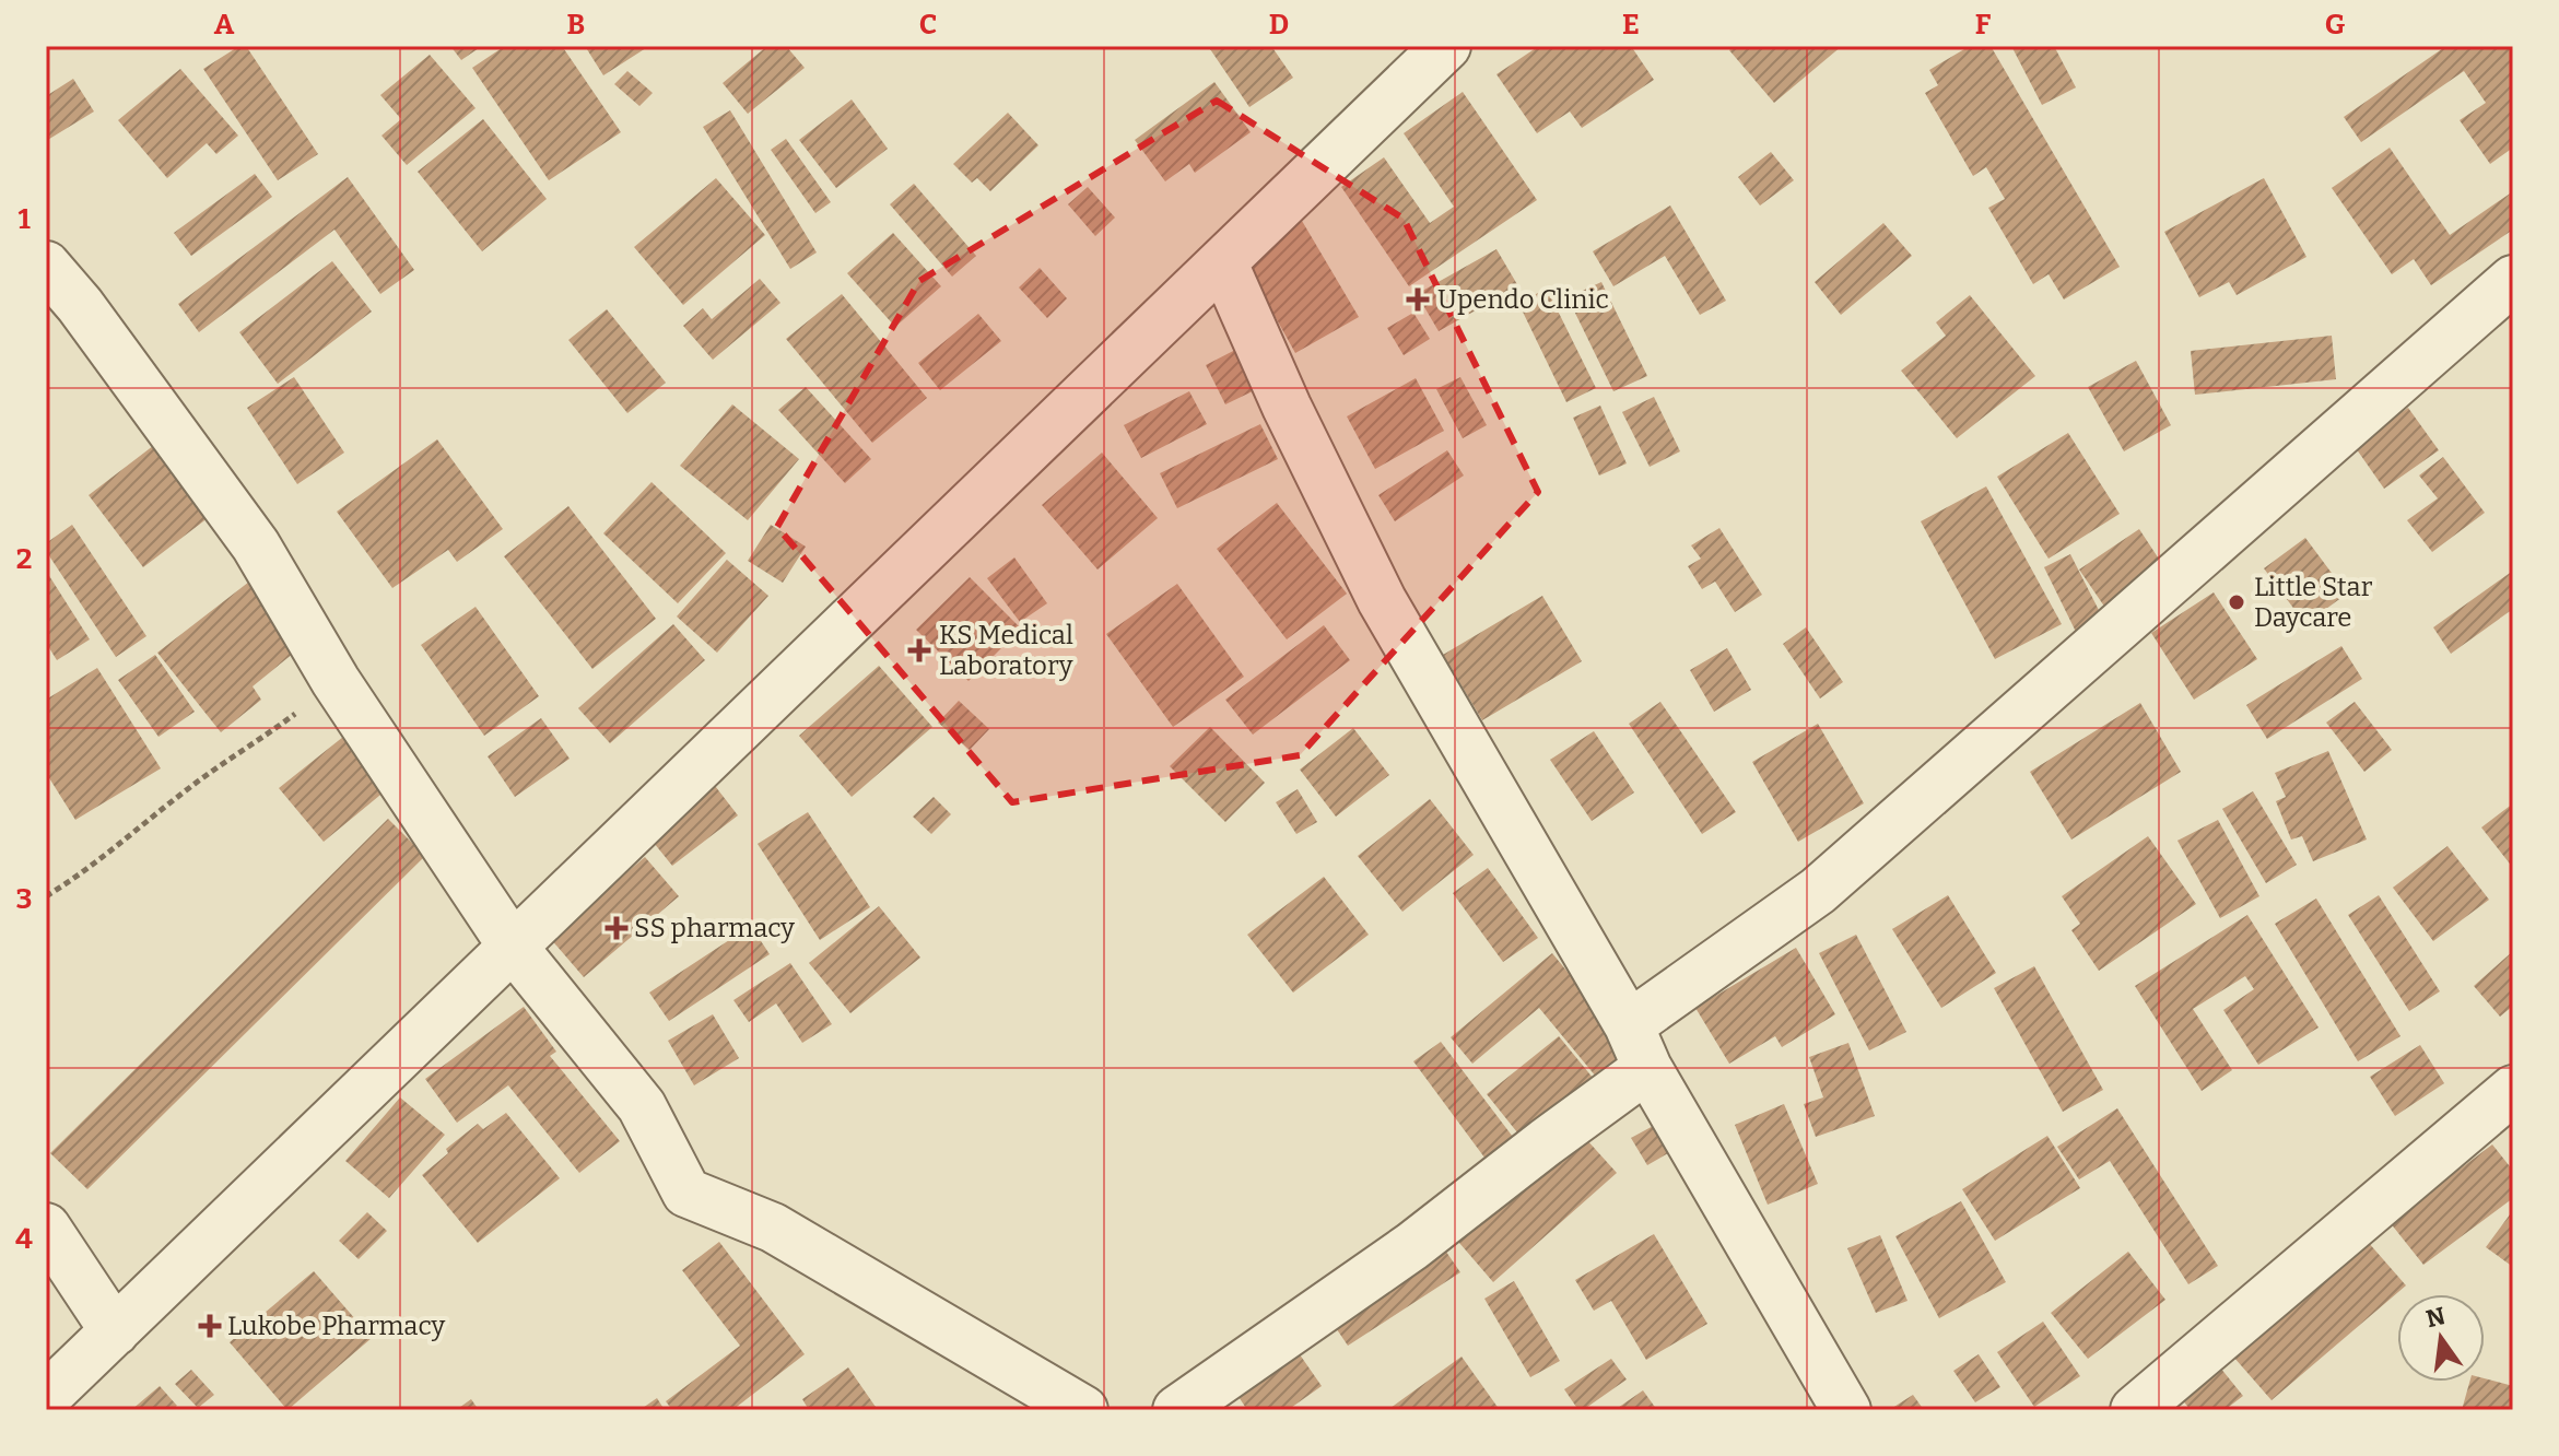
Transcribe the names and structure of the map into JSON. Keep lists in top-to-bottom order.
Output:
{
  "places": {
    "health": [
      "Upendo Clinic",
      "KS Medical Laboratory",
      "SS pharmacy",
      "Lukobe Pharmacy"
    ],
    "other": ["Little Star Daycare"]
  },
  "north": "top",
  "grid": {
    "columns": [
      "A",
      "B",
      "C",
      "D",
      "E",
      "F",
      "G"
    ],
    "rows": [
      "1",
      "2",
      "3",
      "4"
    ]
  }
}
